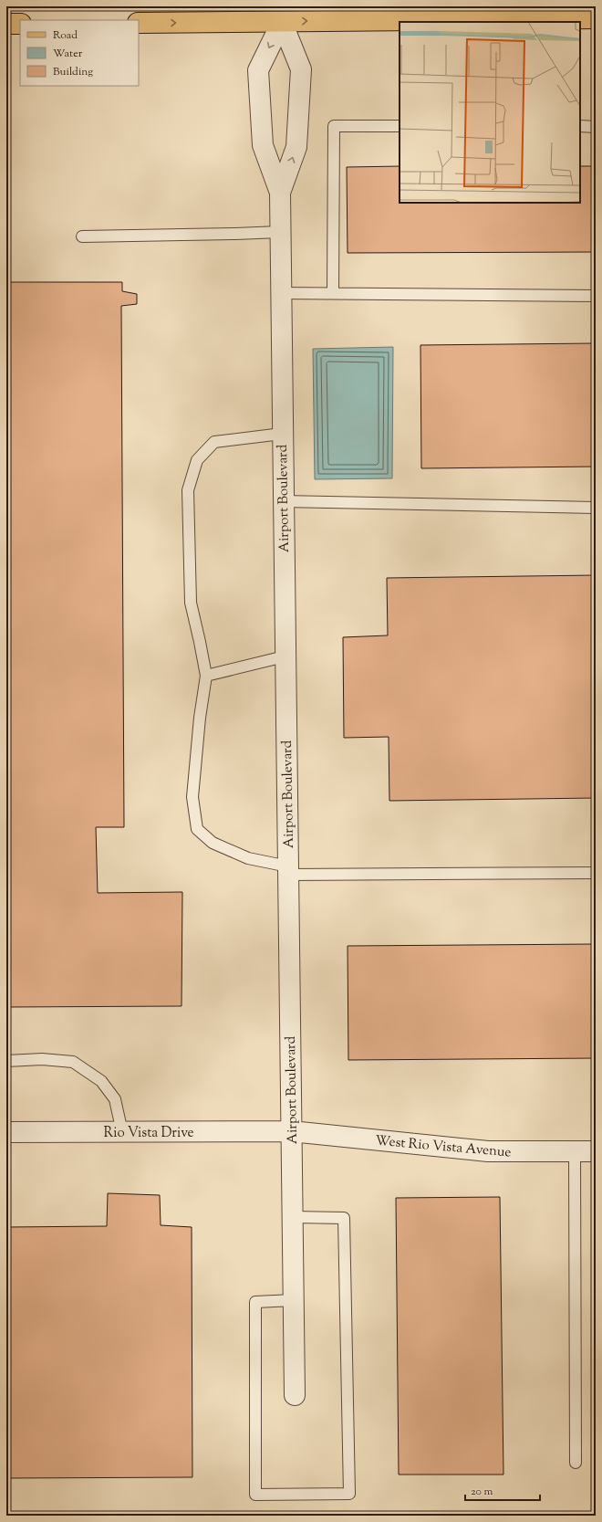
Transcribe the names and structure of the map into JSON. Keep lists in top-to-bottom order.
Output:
{
  "streets": {
    "street": ["Airport Boulevard", "Rio Vista Drive", "West Rio Vista Avenue"]
  },
  "crossings": [
    ["Airport Boulevard", "Rio Vista Drive"],
    ["Airport Boulevard", "West Rio Vista Avenue"],
    ["Rio Vista Drive", "West Rio Vista Avenue"]
  ],
  "legend": ["Road", "Water", "Building"],
  "scale_bar": "20 m"
}
